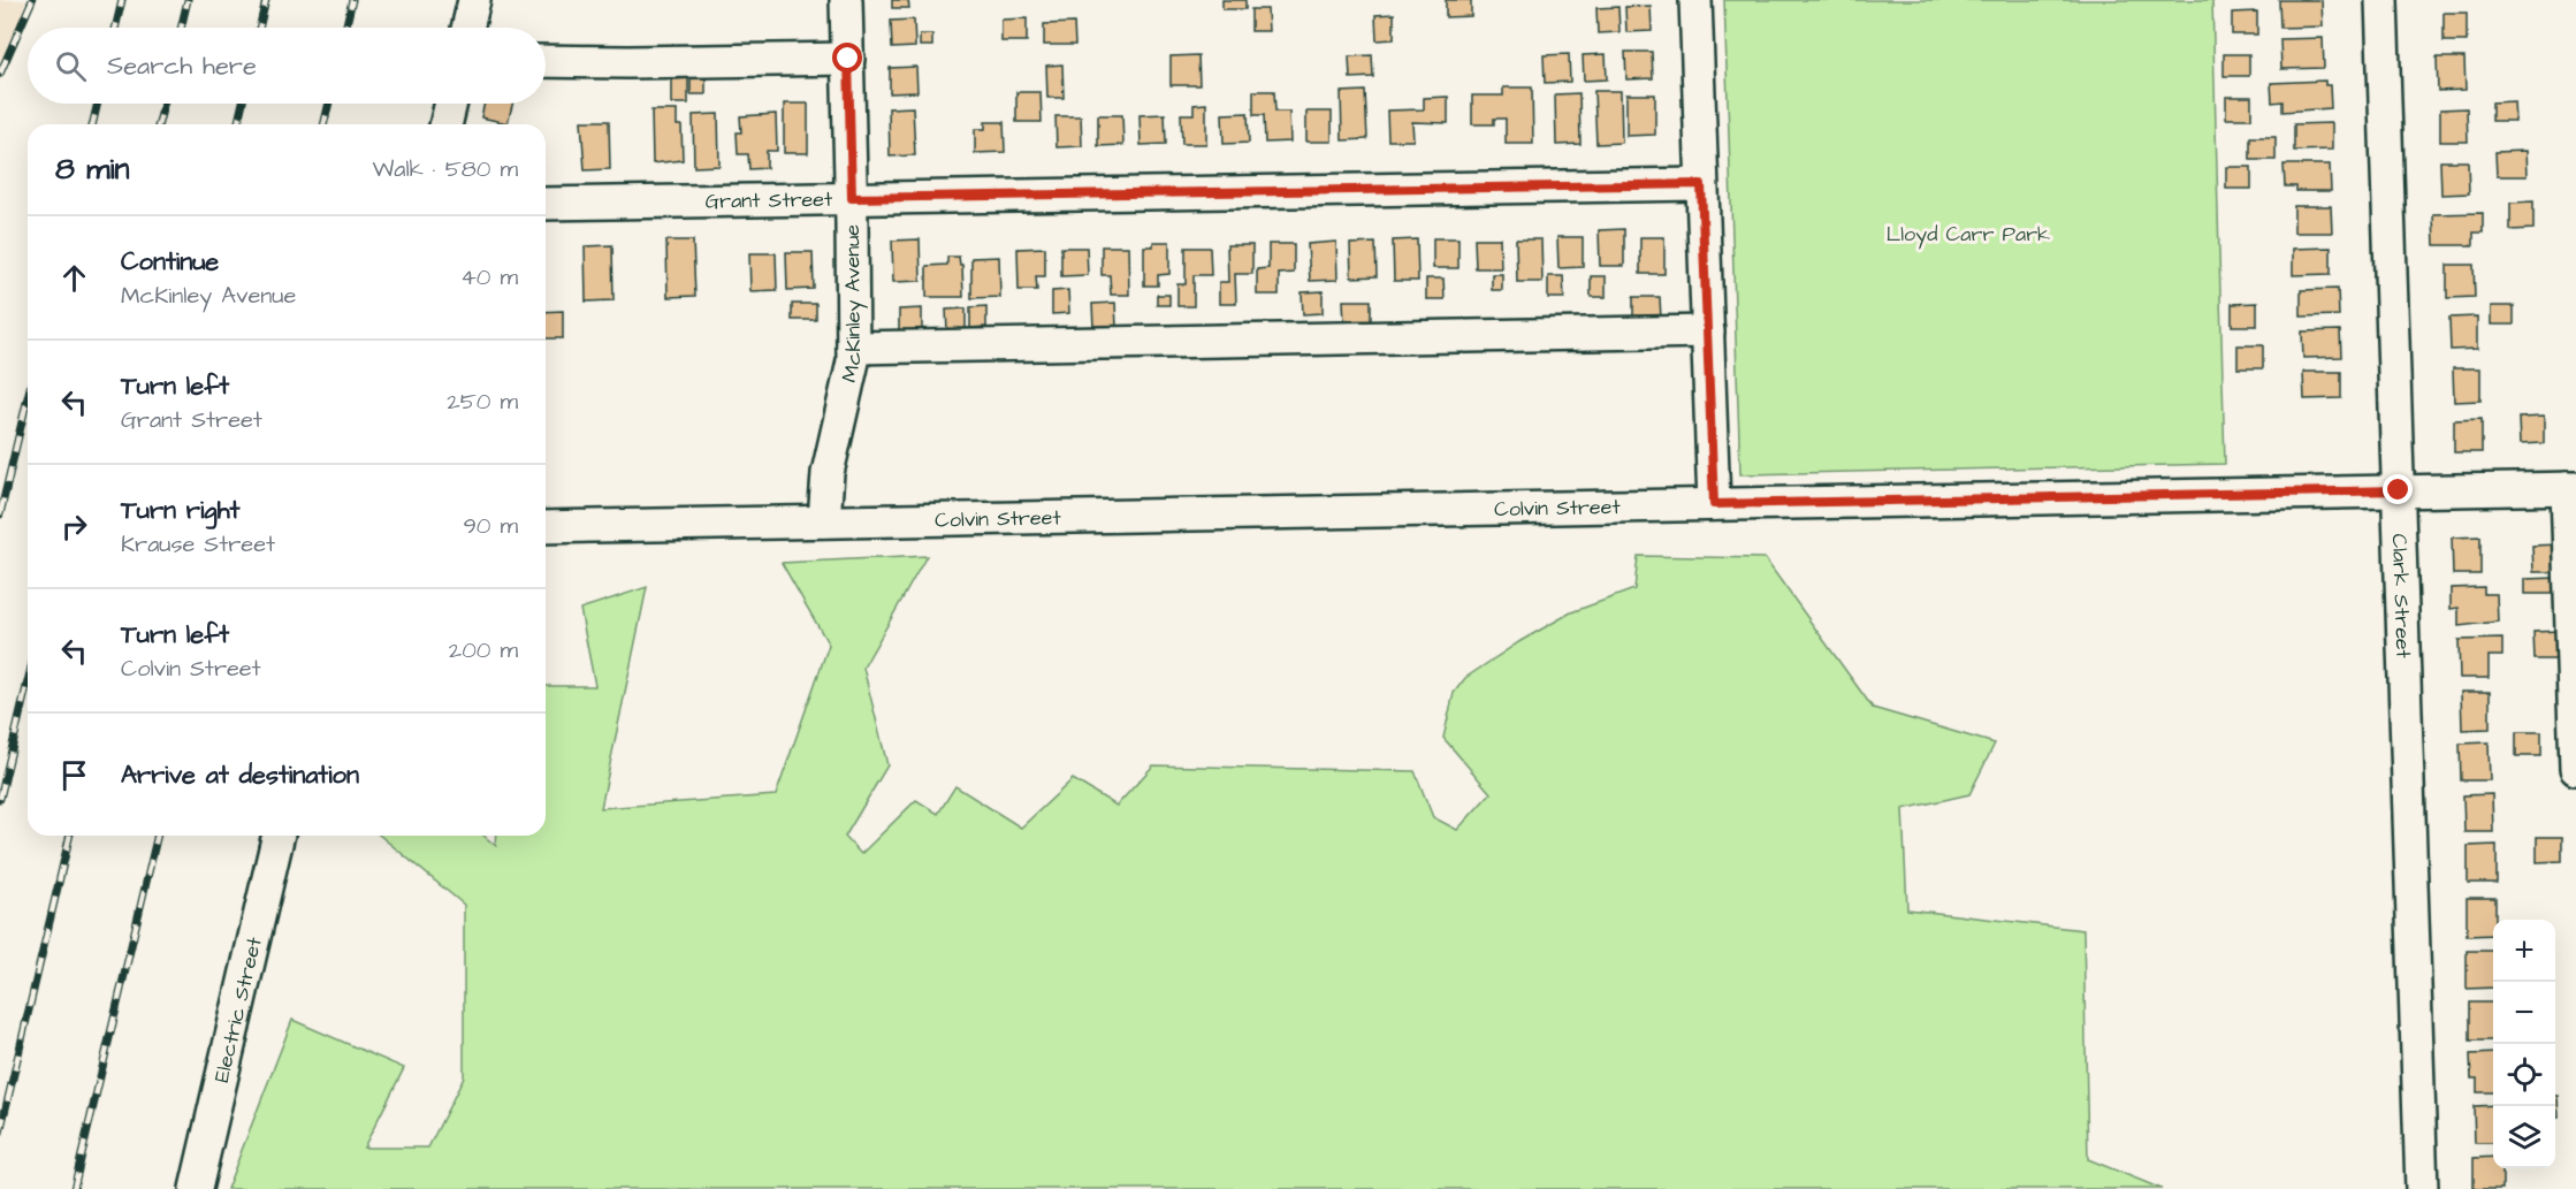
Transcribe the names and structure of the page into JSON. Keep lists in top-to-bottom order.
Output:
{
  "streets": {
    "street": [
      "Grant Street",
      "McKinley Avenue",
      "Colvin Street",
      "Clark Street",
      "Electric Street"
    ]
  },
  "crossings": [
    ["Grant Street", "McKinley Avenue"],
    ["McKinley Avenue", "Colvin Street"],
    ["Colvin Street", "Clark Street"]
  ],
  "parks": ["Lloyd Carr Park"],
  "page": {
    "search": "Search here",
    "heading": ["8 min", "Walk · 580 m"],
    "list": [
      ["Continue", "McKinley Avenue", "40 m"],
      ["Turn left", "Grant Street", "250 m"],
      ["Turn right", "Krause Street", "90 m"],
      ["Turn left", "Colvin Street", "200 m"],
      "Arrive at destination"
    ],
    "map_buttons": ["+", "−"]
  }
}
